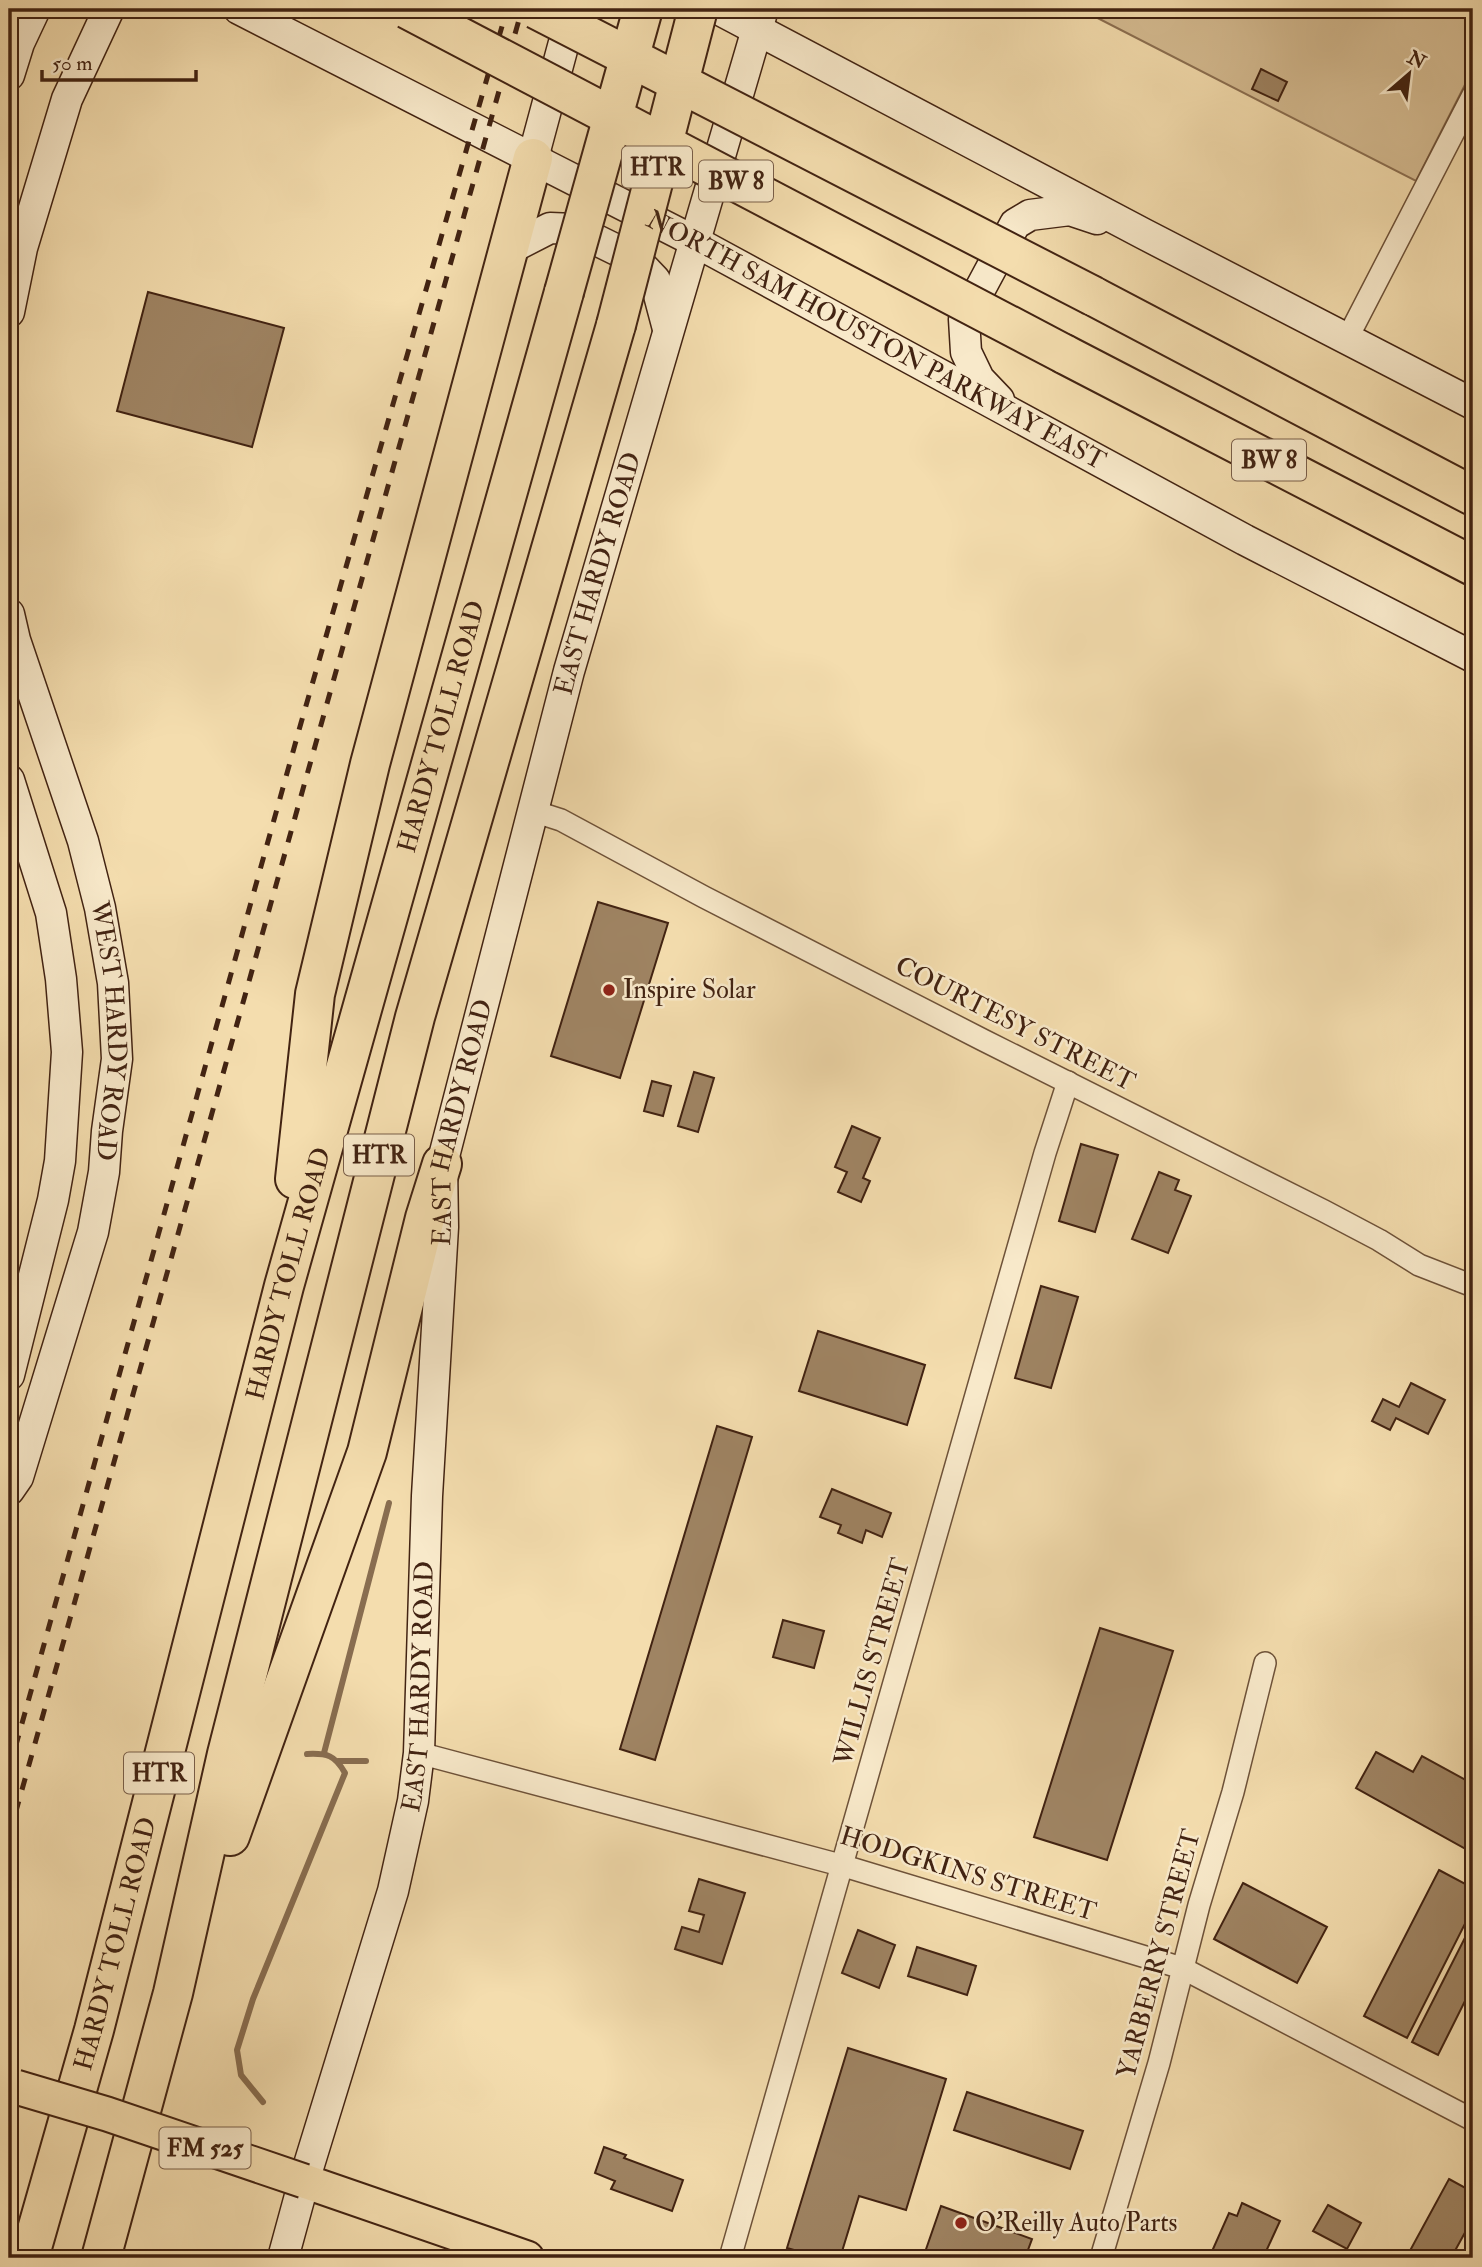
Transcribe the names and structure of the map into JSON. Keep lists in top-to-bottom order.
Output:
{
  "streets": {
    "highway": ["HTR", "BW 8", "HARDY TOLL ROAD"],
    "main road": [
      "NORTH SAM HOUSTON PARKWAY EAST",
      "EAST HARDY ROAD",
      "WEST HARDY ROAD",
      "FM 525"
    ],
    "street": [
      "COURTESY STREET",
      "WILLIS STREET",
      "HODGKINS STREET",
      "YARBERRY STREET"
    ]
  },
  "crossings": [
    ["NORTH SAM HOUSTON PARKWAY EAST", "EAST HARDY ROAD"],
    ["EAST HARDY ROAD", "COURTESY STREET"],
    ["EAST HARDY ROAD", "HODGKINS STREET"],
    ["EAST HARDY ROAD", "FM 525"],
    ["COURTESY STREET", "WILLIS STREET"],
    ["WILLIS STREET", "HODGKINS STREET"],
    ["HODGKINS STREET", "YARBERRY STREET"]
  ],
  "places": ["Inspire Solar", "O'Reilly Auto Parts"],
  "scale_bar": "50 m",
  "north": "top right"
}
